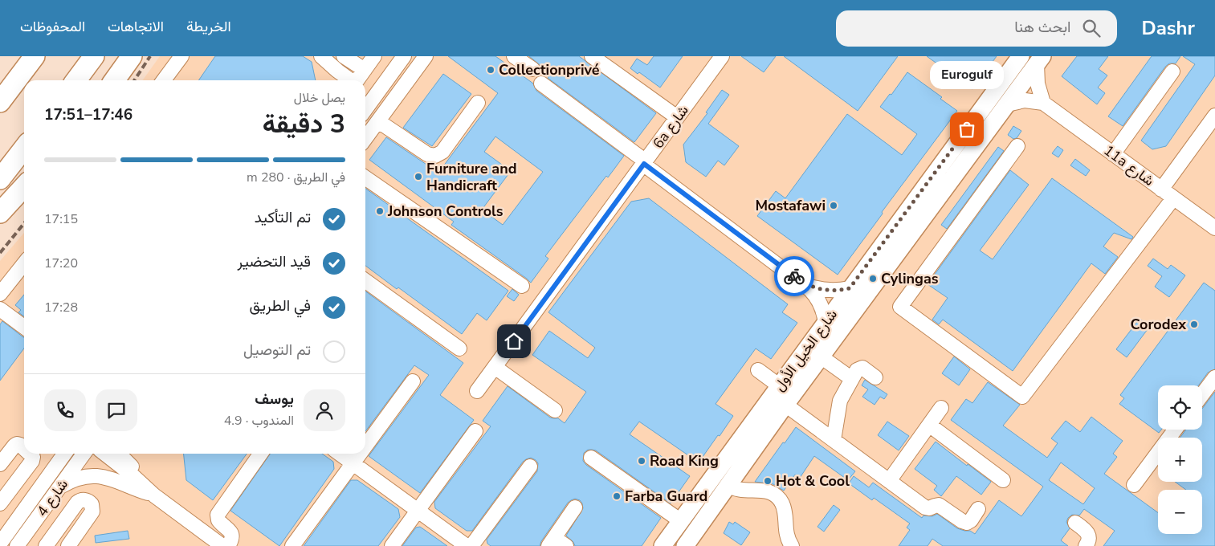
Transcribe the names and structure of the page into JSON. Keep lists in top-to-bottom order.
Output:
{
  "streets": {
    "main road": ["شارع الخيل الأول"],
    "street": ["6a شارع", "11a شارع", "شارع 4"]
  },
  "places": [
    "Collectionprivé",
    "Eurogulf",
    "Furniture and Handicraft",
    "Mostafawi",
    "Johnson Controls",
    "Cylingas",
    "Corodex",
    "Road King",
    "Hot & Cool",
    "Farba Guard"
  ],
  "page": {
    "header": "Dashr",
    "search": "ابحث هنا",
    "nav": ["الخريطة", "الاتجاهات", "المحفوظات"],
    "bubble": "Eurogulf",
    "heading": ["3 دقيقة", "يصل خلال", "17:46–17:51"],
    "panel": ["يوسف", "المندوب · 4.9"],
    "bar": "في الطريق · 280 m",
    "list": [
      ["تم التأكيد", "17:15"],
      ["قيد التحضير", "17:20"],
      ["في الطريق", "17:28"],
      "تم التوصيل"
    ],
    "map_buttons": ["+", "−"]
  }
}
